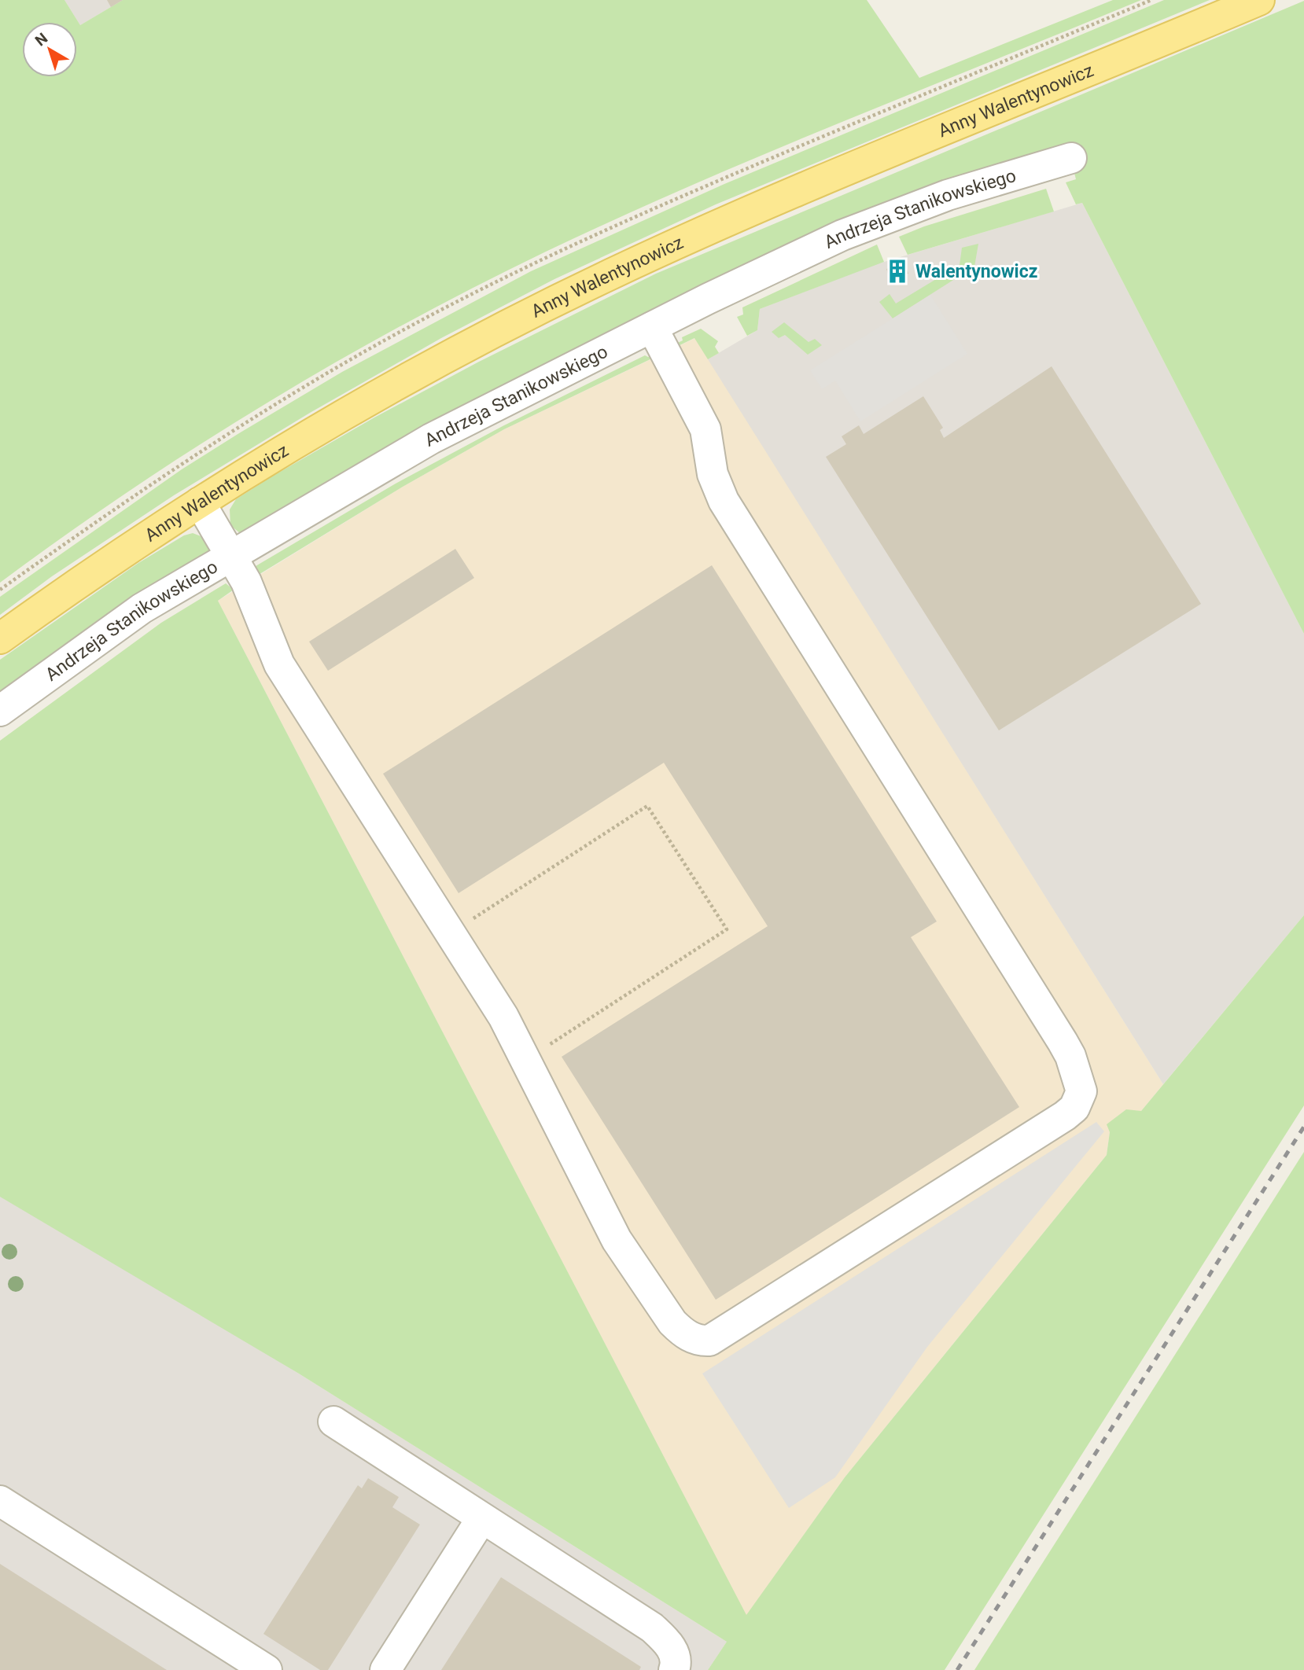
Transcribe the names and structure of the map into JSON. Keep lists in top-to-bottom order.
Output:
{
  "streets": {
    "main road": ["Anny Walentynowicz"],
    "street": ["Andrzeja Stanikowskiego"]
  },
  "places": {
    "building": ["Walentynowicz"]
  },
  "north": "top left"
}
